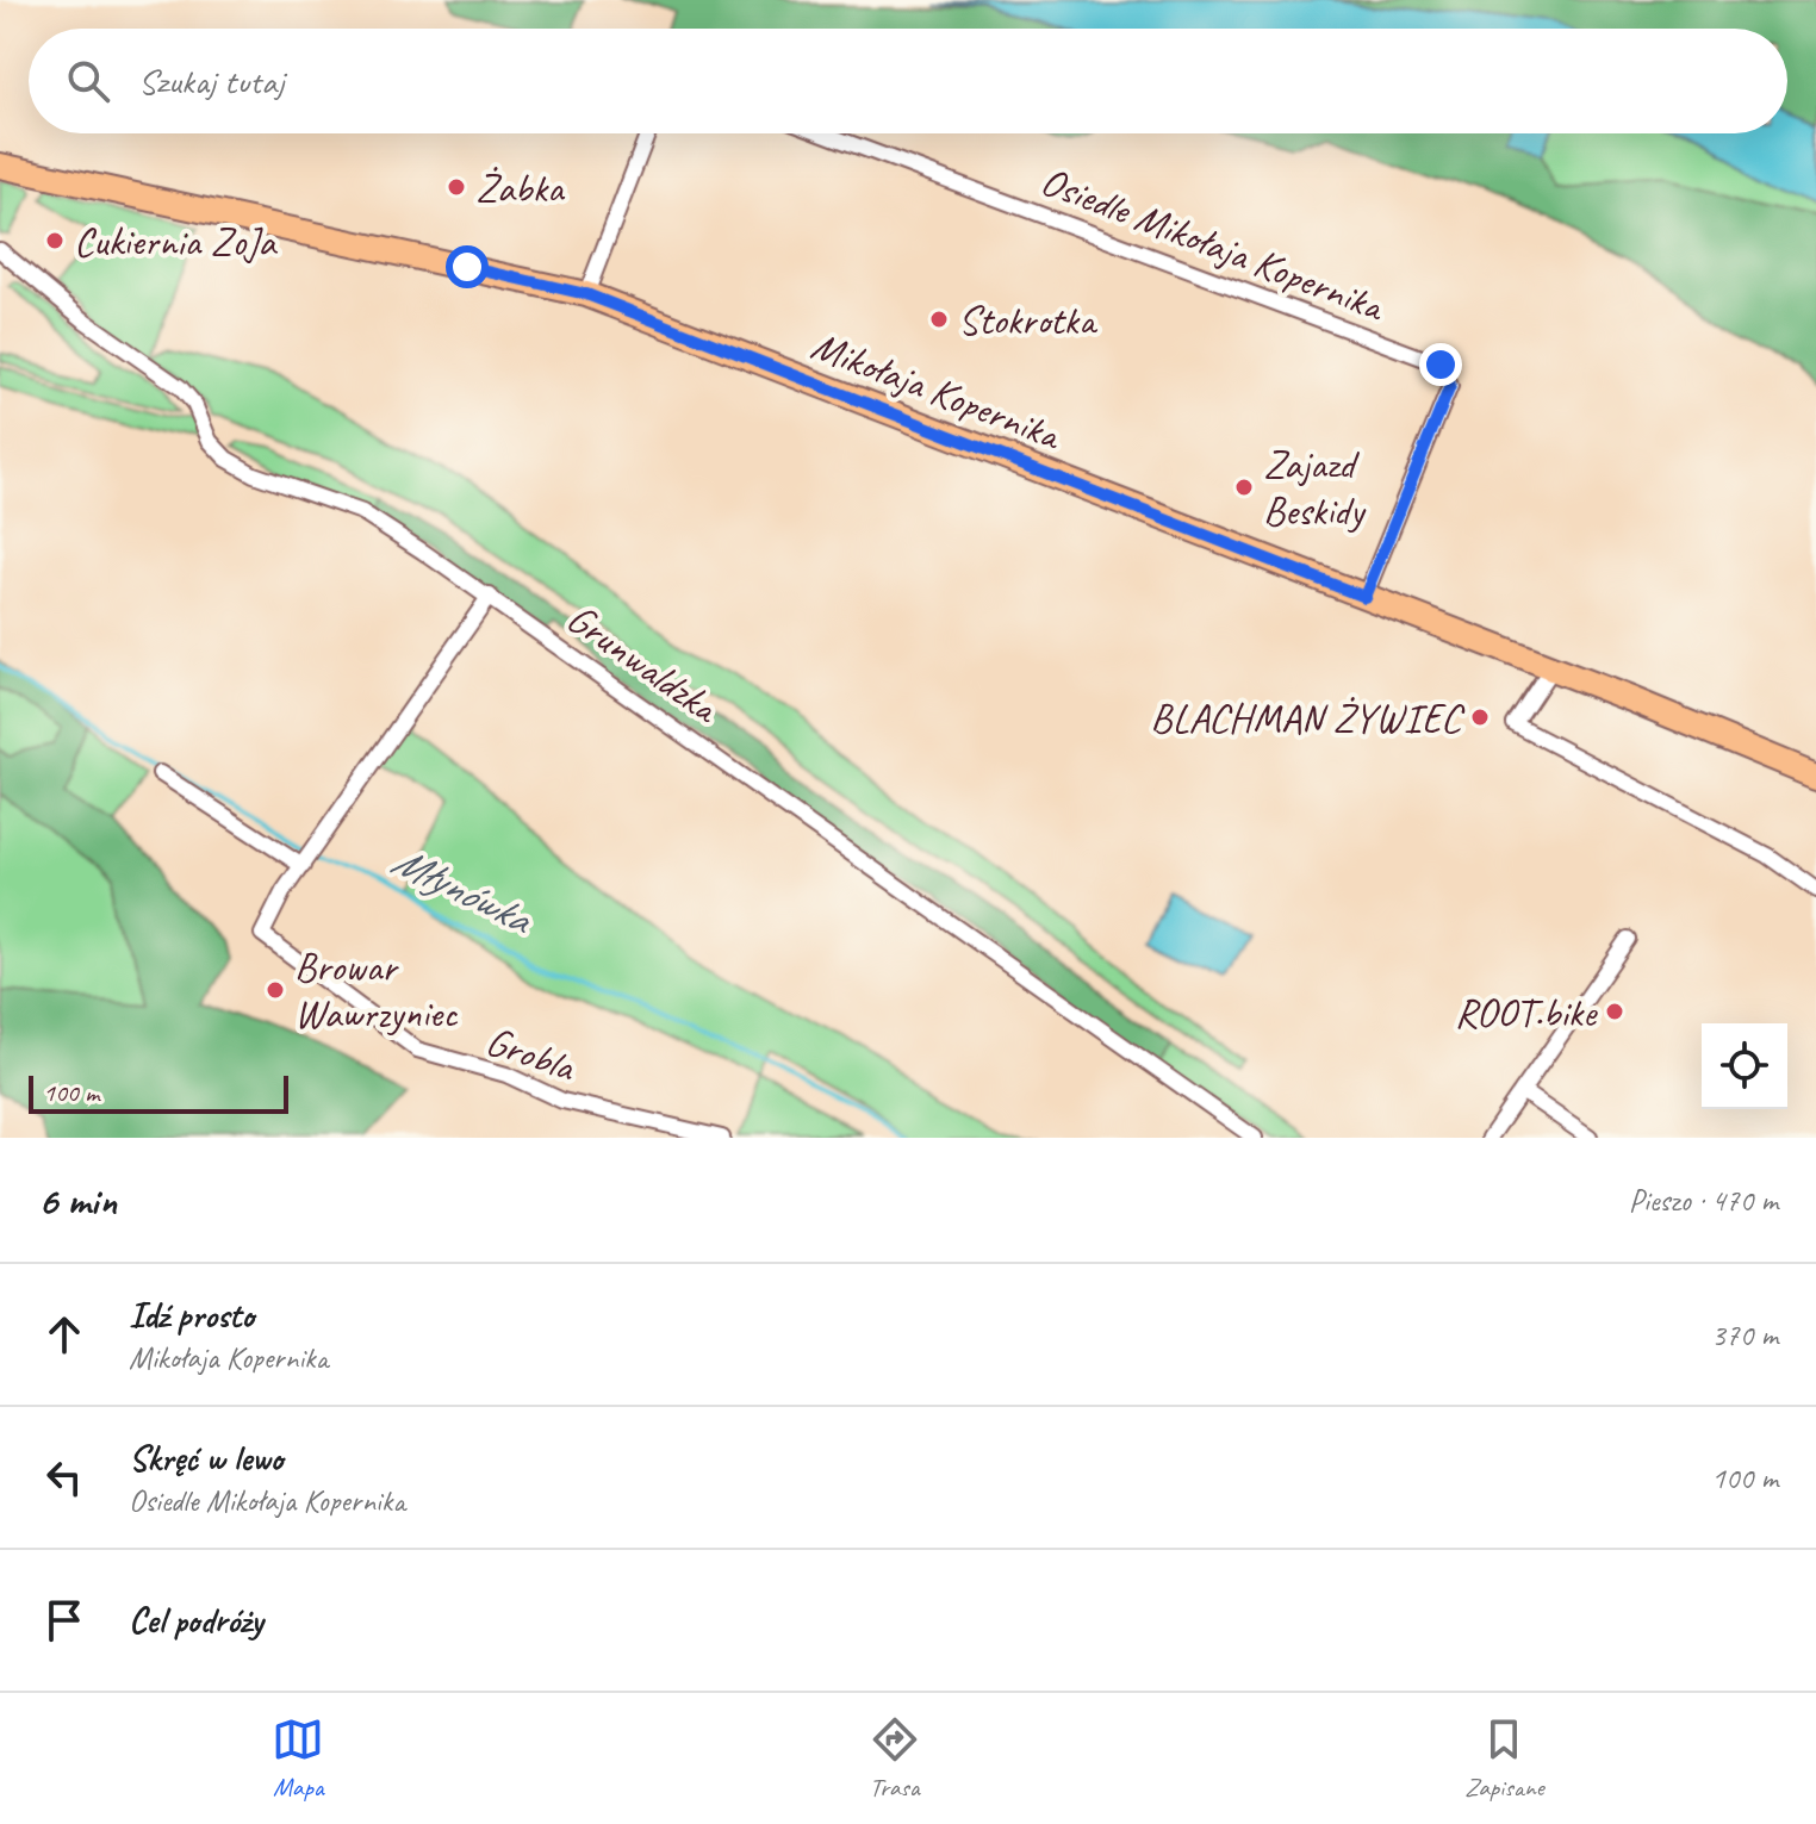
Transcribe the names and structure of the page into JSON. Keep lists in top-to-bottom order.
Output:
{
  "streets": {
    "main road": ["Mikołaja Kopernika"],
    "street": ["Osiedle Mikołaja Kopernika", "Grunwaldzka", "Grobla"]
  },
  "crossings": [
    ["Osiedle Mikołaja Kopernika", "Mikołaja Kopernika"],
    ["Grunwaldzka", "Grobla"]
  ],
  "water": ["Młynówka"],
  "places": [
    "Żabka",
    "Cukiernia ZoJa",
    "Stokrotka",
    "Zajazd Beskidy",
    "BLACHMAN ŻYWIEC",
    "Browar Wawrzyniec",
    "ROOT.bike"
  ],
  "scale_bar": "100 m",
  "page": {
    "search": "Szukaj tutaj",
    "scale": "100 m",
    "heading": ["6 min", "Pieszo · 470 m"],
    "list": [
      ["Idź prosto", "Mikołaja Kopernika", "370 m"],
      ["Skręć w lewo", "Osiedle Mikołaja Kopernika", "100 m"],
      "Cel podróży"
    ],
    "nav": ["Mapa", "Trasa", "Zapisane"]
  }
}
